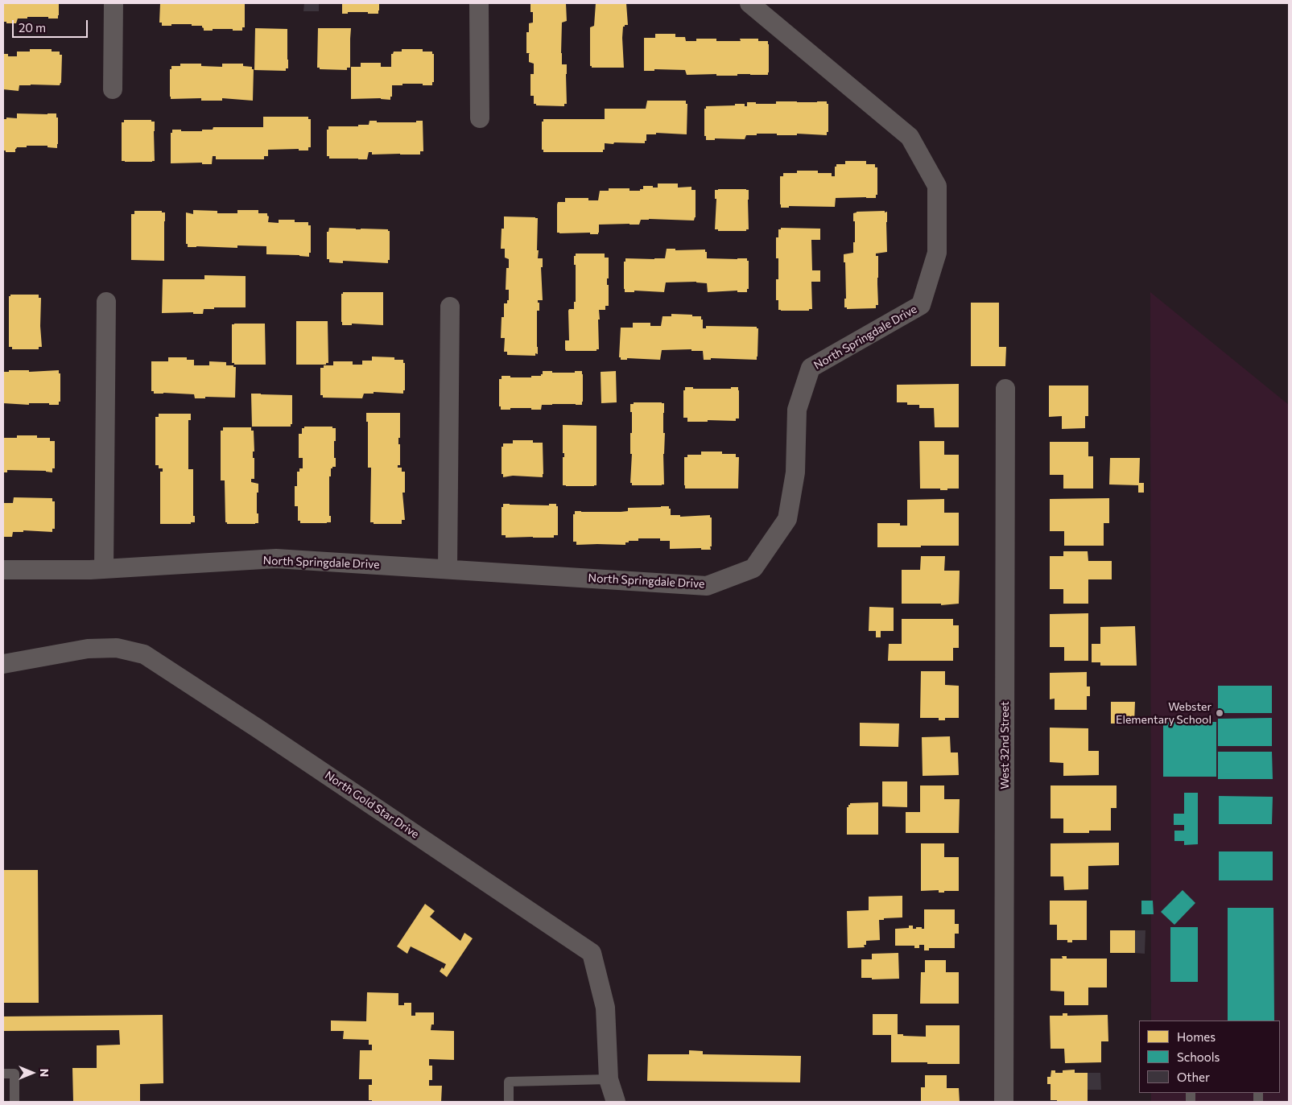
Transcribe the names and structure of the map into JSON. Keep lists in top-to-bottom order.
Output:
{
  "streets": {
    "street": ["North Springdale Drive", "West 32nd Street", "North Gold Star Drive"]
  },
  "places": ["Webster Elementary School"],
  "legend": ["Homes", "Schools", "Other"],
  "scale_bar": "20 m",
  "north": "right"
}
